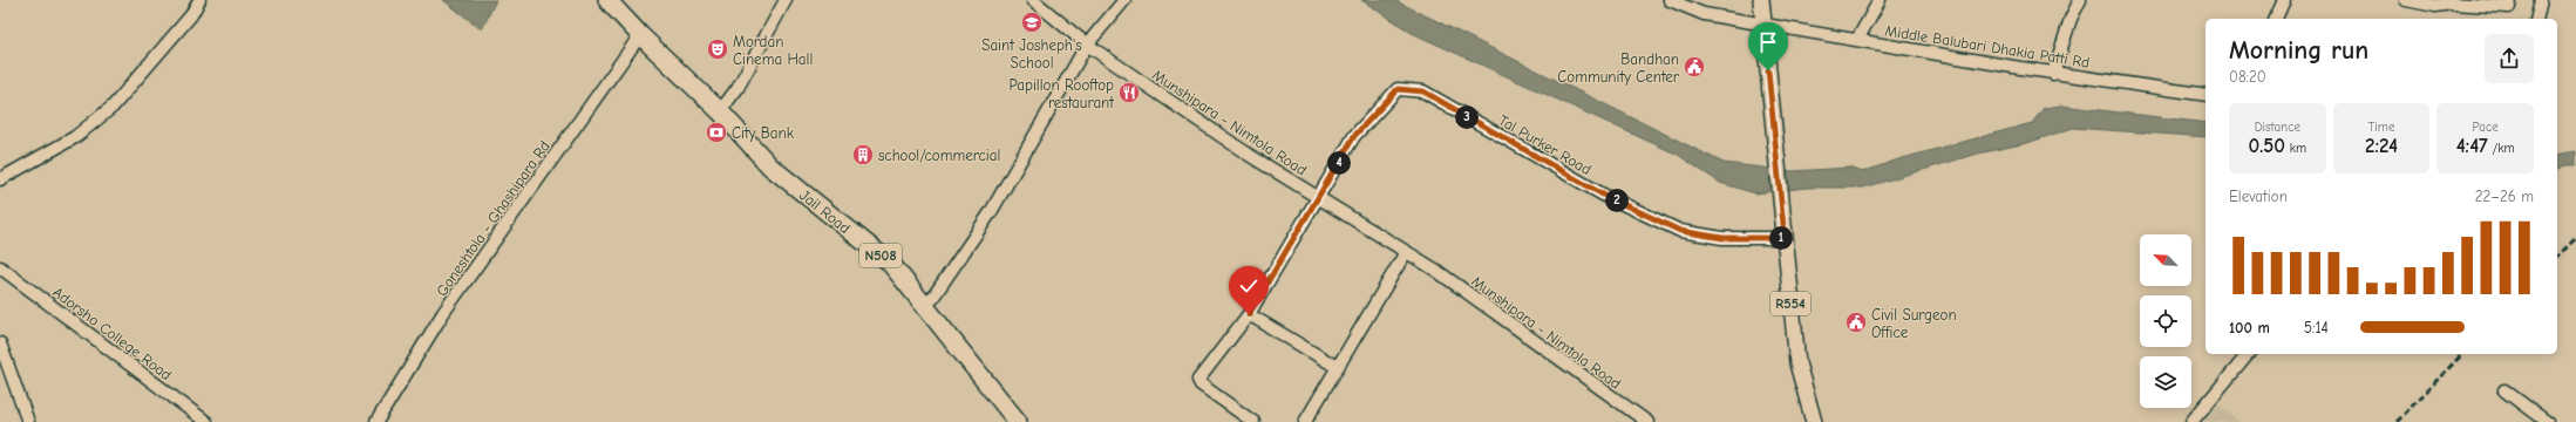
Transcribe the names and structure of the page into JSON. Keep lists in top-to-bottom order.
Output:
{
  "streets": {
    "highway": ["Jail Road", "N508"],
    "main road": ["R554"],
    "street": [
      "Middle Balubari Dhakia Patti Rd",
      "Munshipara - Nimtola Road",
      "Tal Purker Road",
      "Goneshtola - Ghashipara Rd",
      "Adorsho College Road"
    ]
  },
  "crossings": [
    ["Middle Balubari Dhakia Patti Rd", "R554"],
    ["Munshipara - Nimtola Road", "Tal Purker Road"],
    ["Tal Purker Road", "R554"],
    ["Jail Road", "N508"],
    ["Goneshtola - Ghashipara Rd", "N508"]
  ],
  "places": {
    "school or university": ["Saint Josheph's School"],
    "theatre": ["Mordan Cinema Hall"],
    "public building": ["Bandhan Community Center", "Civil Surgeon Office"],
    "restaurant": ["Papillon Rooftop restaurant"],
    "bank": ["City Bank"],
    "building": ["school/commercial"]
  },
  "north": "top left",
  "page": {
    "heading": ["Morning run", "08:20"],
    "stats": [
      ["Distance", "0.50 km"],
      ["Time", "2:24"],
      ["Pace", "4:47 /km"]
    ],
    "pins": [
      "3",
      "4",
      "2",
      "1"
    ],
    "chart": ["Elevation", "22–26 m"],
    "list": [
      {
        "name": "100 m",
        "note": "5:14"
      }
    ]
  }
}
